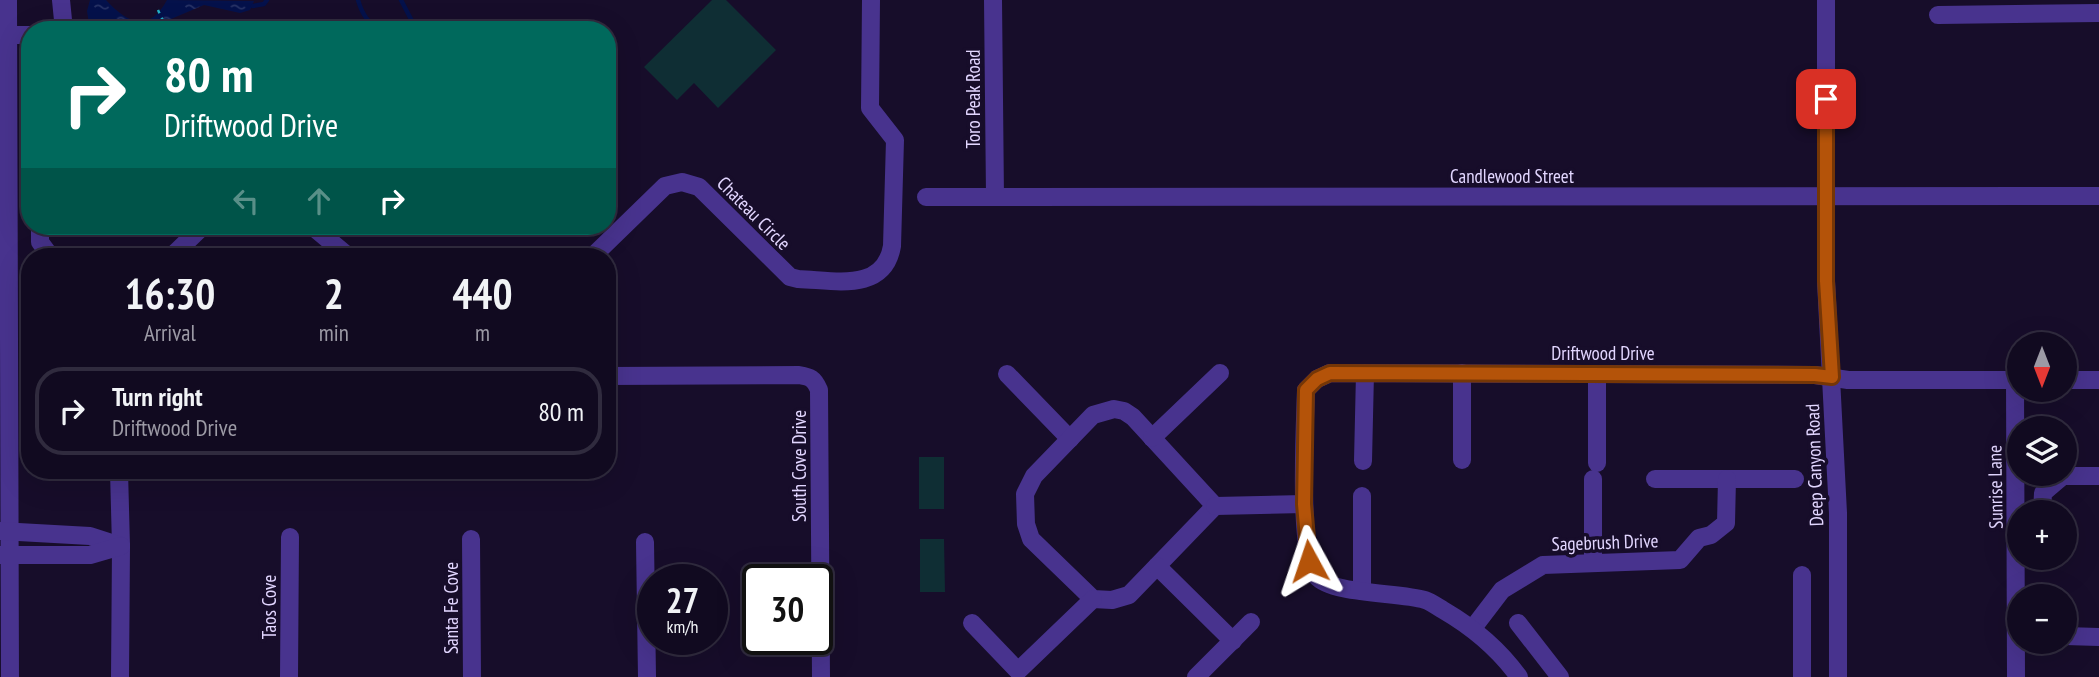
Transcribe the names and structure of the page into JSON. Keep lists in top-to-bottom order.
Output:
{
  "streets": {
    "street": [
      "Toro Peak Road",
      "Candlewood Street",
      "Chateau Circle",
      "Driftwood Drive",
      "Deep Canyon Road",
      "South Cove Drive",
      "Sunrise Lane",
      "Sagebrush Drive",
      "Taos Cove",
      "Santa Fe Cove"
    ]
  },
  "crossings": [
    ["Toro Peak Road", "Candlewood Street"],
    ["Candlewood Street", "Deep Canyon Road"],
    ["Driftwood Drive", "Deep Canyon Road"]
  ],
  "north": "bottom",
  "page": {
    "turn": ["80 m", "Driftwood Drive"],
    "eta": [
      "16:30",
      "Arrival",
      "2",
      "min",
      "440",
      "m"
    ],
    "map_buttons": ["+", "−"],
    "list": [
      {
        "name": "Turn right",
        "note": "Driftwood Drive",
        "value": "80 m"
      }
    ],
    "speed": "27 km/h",
    "limit": "30"
  }
}
